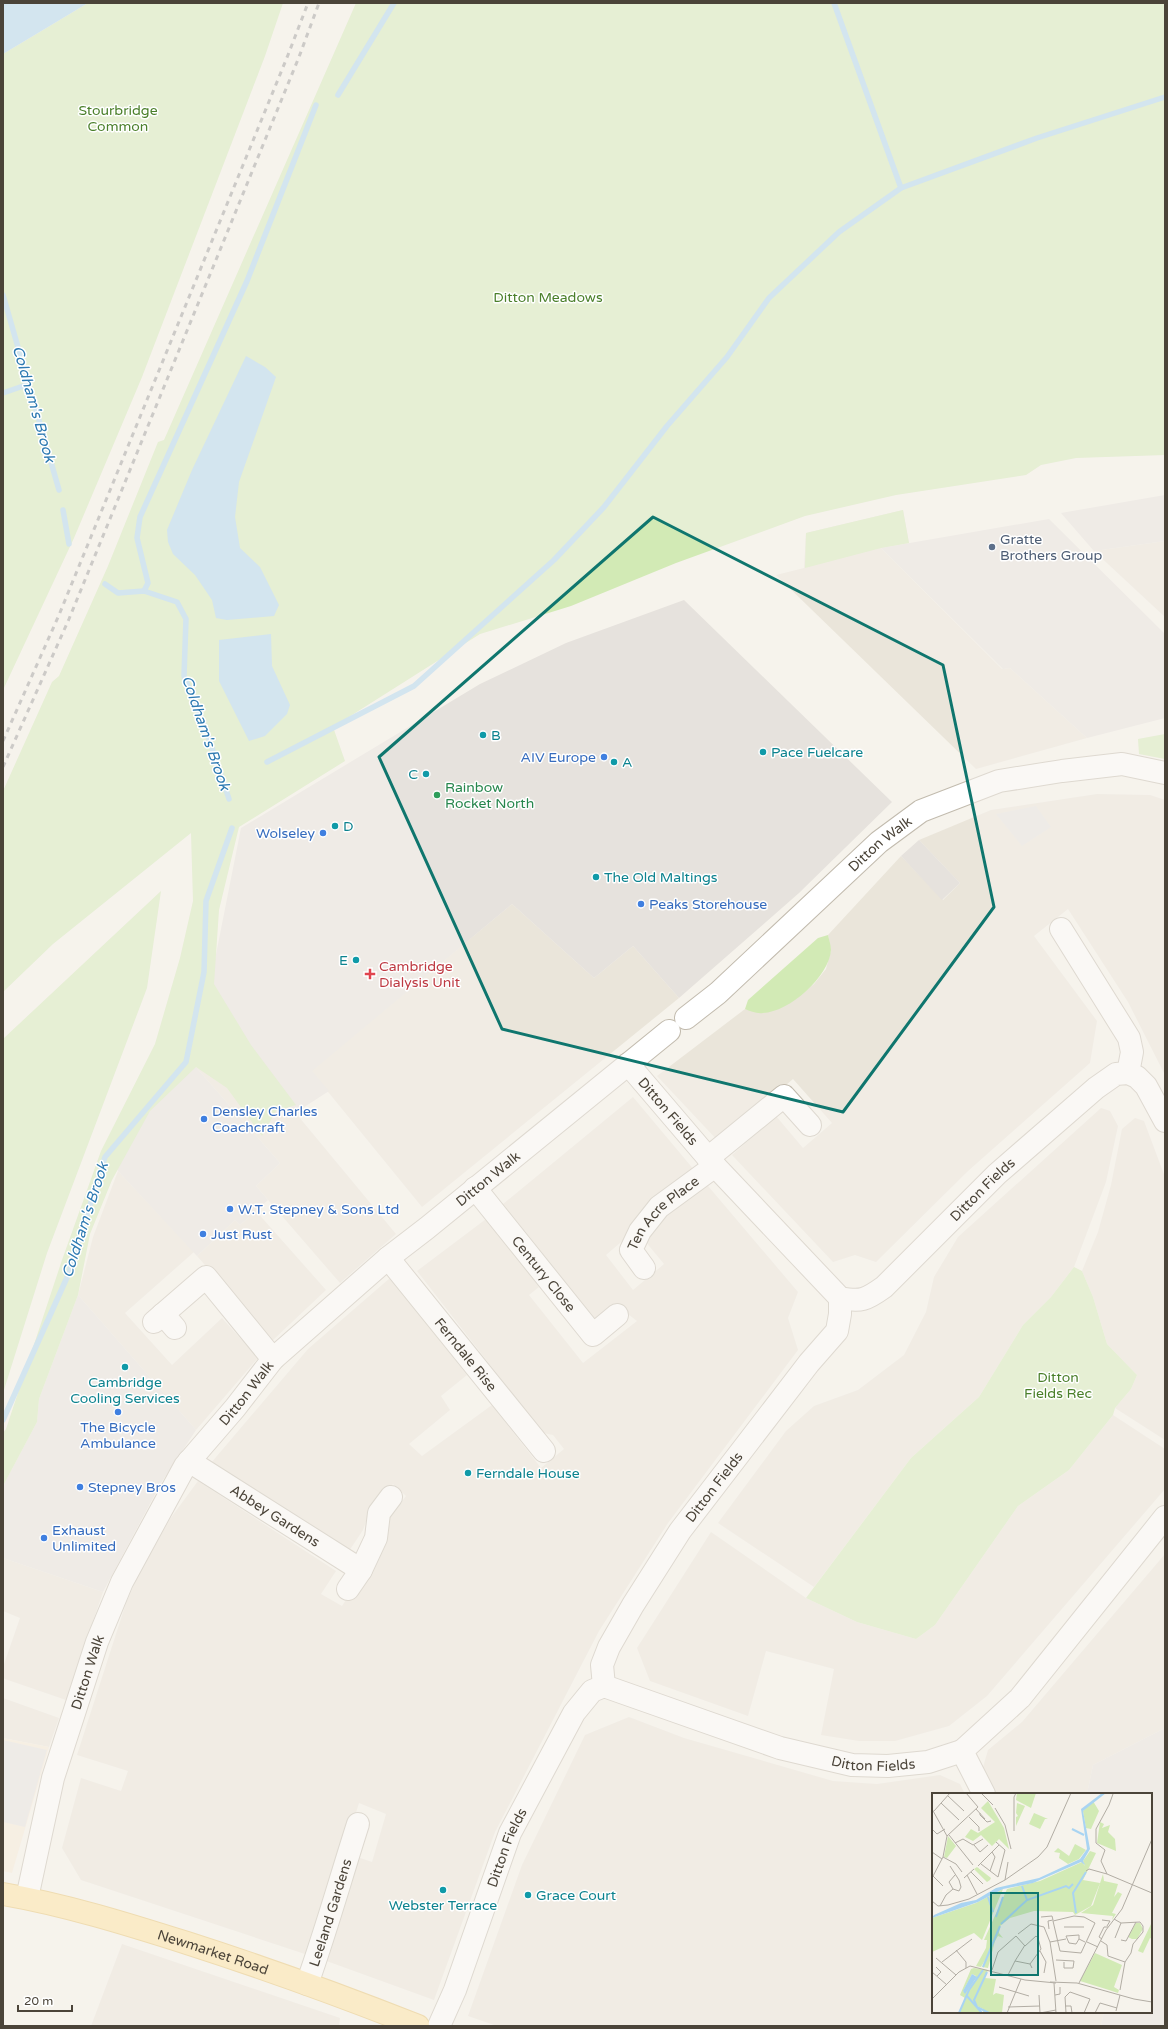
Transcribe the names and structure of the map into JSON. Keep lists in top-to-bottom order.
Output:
{
  "streets": {
    "main road": ["Newmarket Road"],
    "street": [
      "Ditton Walk",
      "Ditton Fields",
      "Ten Acre Place",
      "Century Close",
      "Ferndale Rise",
      "Abbey Gardens",
      "Leeland Gardens"
    ]
  },
  "crossings": [
    ["Ditton Walk", "Ditton Fields"],
    ["Ditton Walk", "Century Close"],
    ["Ditton Walk", "Ferndale Rise"],
    ["Ditton Walk", "Abbey Gardens"],
    ["Ditton Walk", "Newmarket Road"],
    ["Ditton Fields", "Ten Acre Place"],
    ["Leeland Gardens", "Newmarket Road"]
  ],
  "water": ["Coldham's Brook"],
  "parks": ["Stourbridge Common", "Ditton Meadows", "Ditton Fields Rec"],
  "places": {
    "other": [
      "Gratte Brothers Group",
      "B",
      "Pace Fuelcare",
      "AIV Europe",
      "A",
      "C",
      "Rainbow Rocket North",
      "D",
      "Wolseley",
      "The Old Maltings",
      "Peaks Storehouse",
      "E",
      "Densley Charles Coachcraft",
      "W.T. Stepney & Sons Ltd",
      "Just Rust",
      "Cambridge Cooling Services",
      "The Bicycle Ambulance",
      "Ferndale House",
      "Stepney Bros",
      "Exhaust Unlimited",
      "Webster Terrace",
      "Grace Court"
    ],
    "health": ["Cambridge Dialysis Unit"]
  },
  "scale_bar": "20 m"
}
